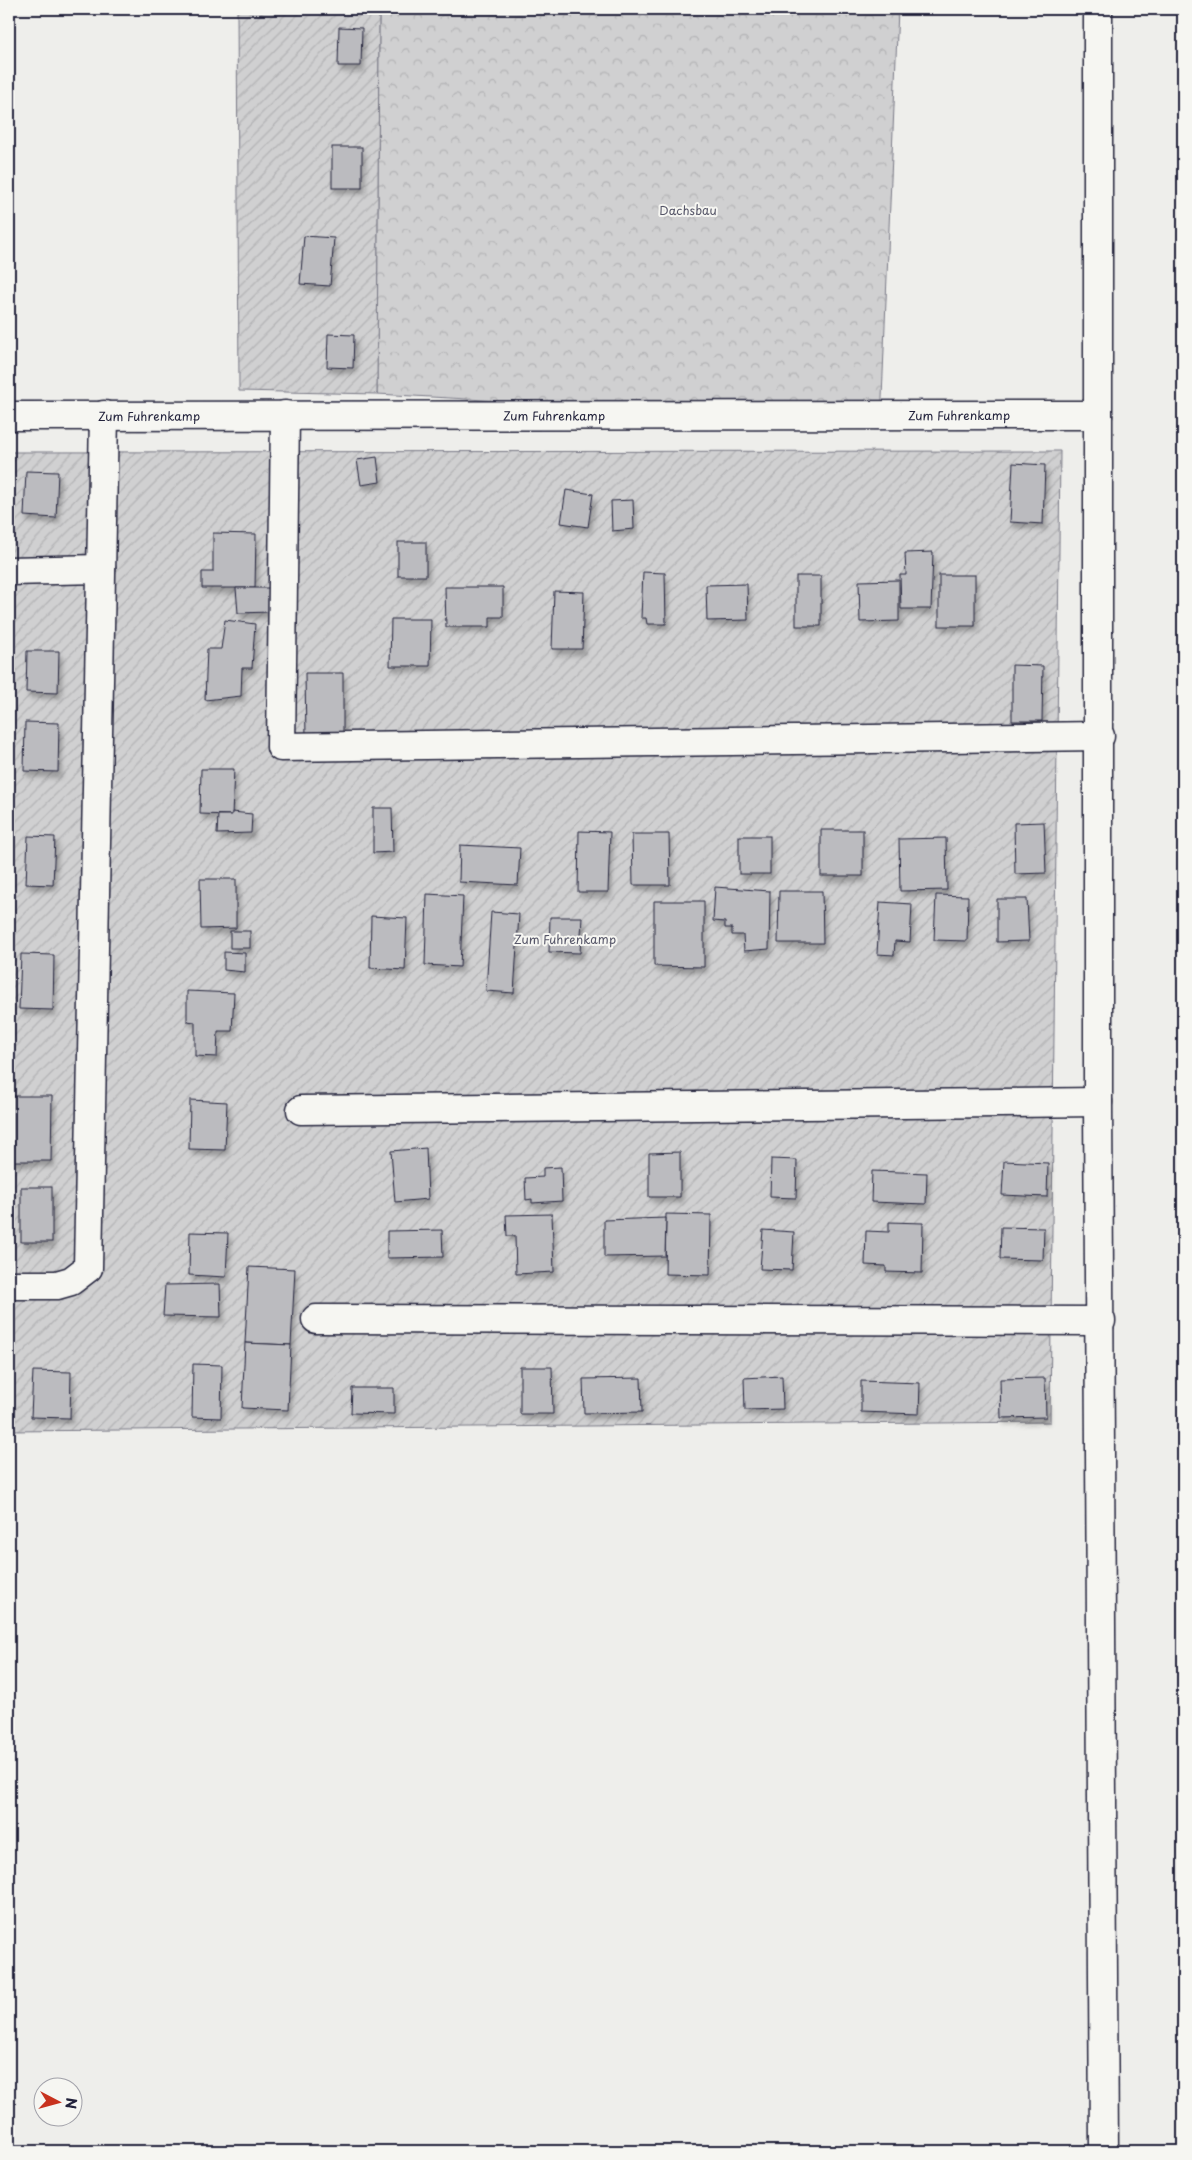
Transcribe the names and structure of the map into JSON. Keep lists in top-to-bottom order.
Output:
{
  "streets": {
    "street": ["Zum Fuhrenkamp"]
  },
  "parks": ["Dachsbau", "Zum Fuhrenkamp"],
  "north": "right"
}
